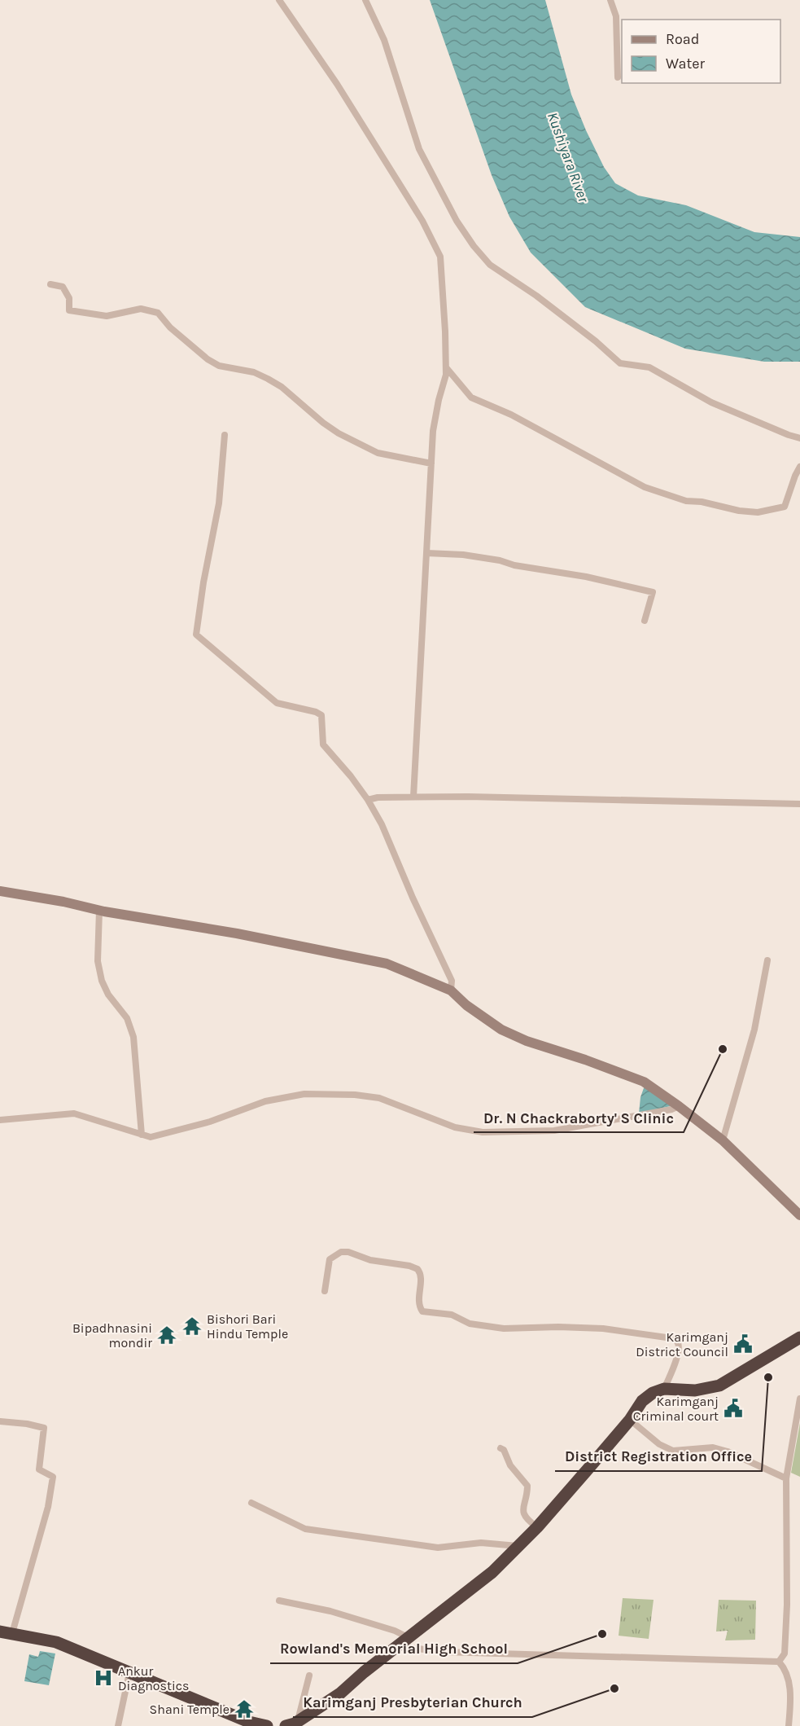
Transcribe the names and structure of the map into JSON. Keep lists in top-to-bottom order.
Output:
{
  "water": ["Kushiyara River"],
  "places": {
    "other": [
      "Dr. N Chackraborty' S Clinic",
      "District Registration Office",
      "Rowland's Memorial High School",
      "Karimganj Presbyterian Church"
    ],
    "temple": ["Bishori Bari Hindu Temple", "Bipadhnasini mondir", "Shani Temple"],
    "public building": ["Karimganj District Council", "Karimganj Criminal court"],
    "hospital": ["Ankur Diagnostics"]
  },
  "legend": ["Road", "Water"]
}
